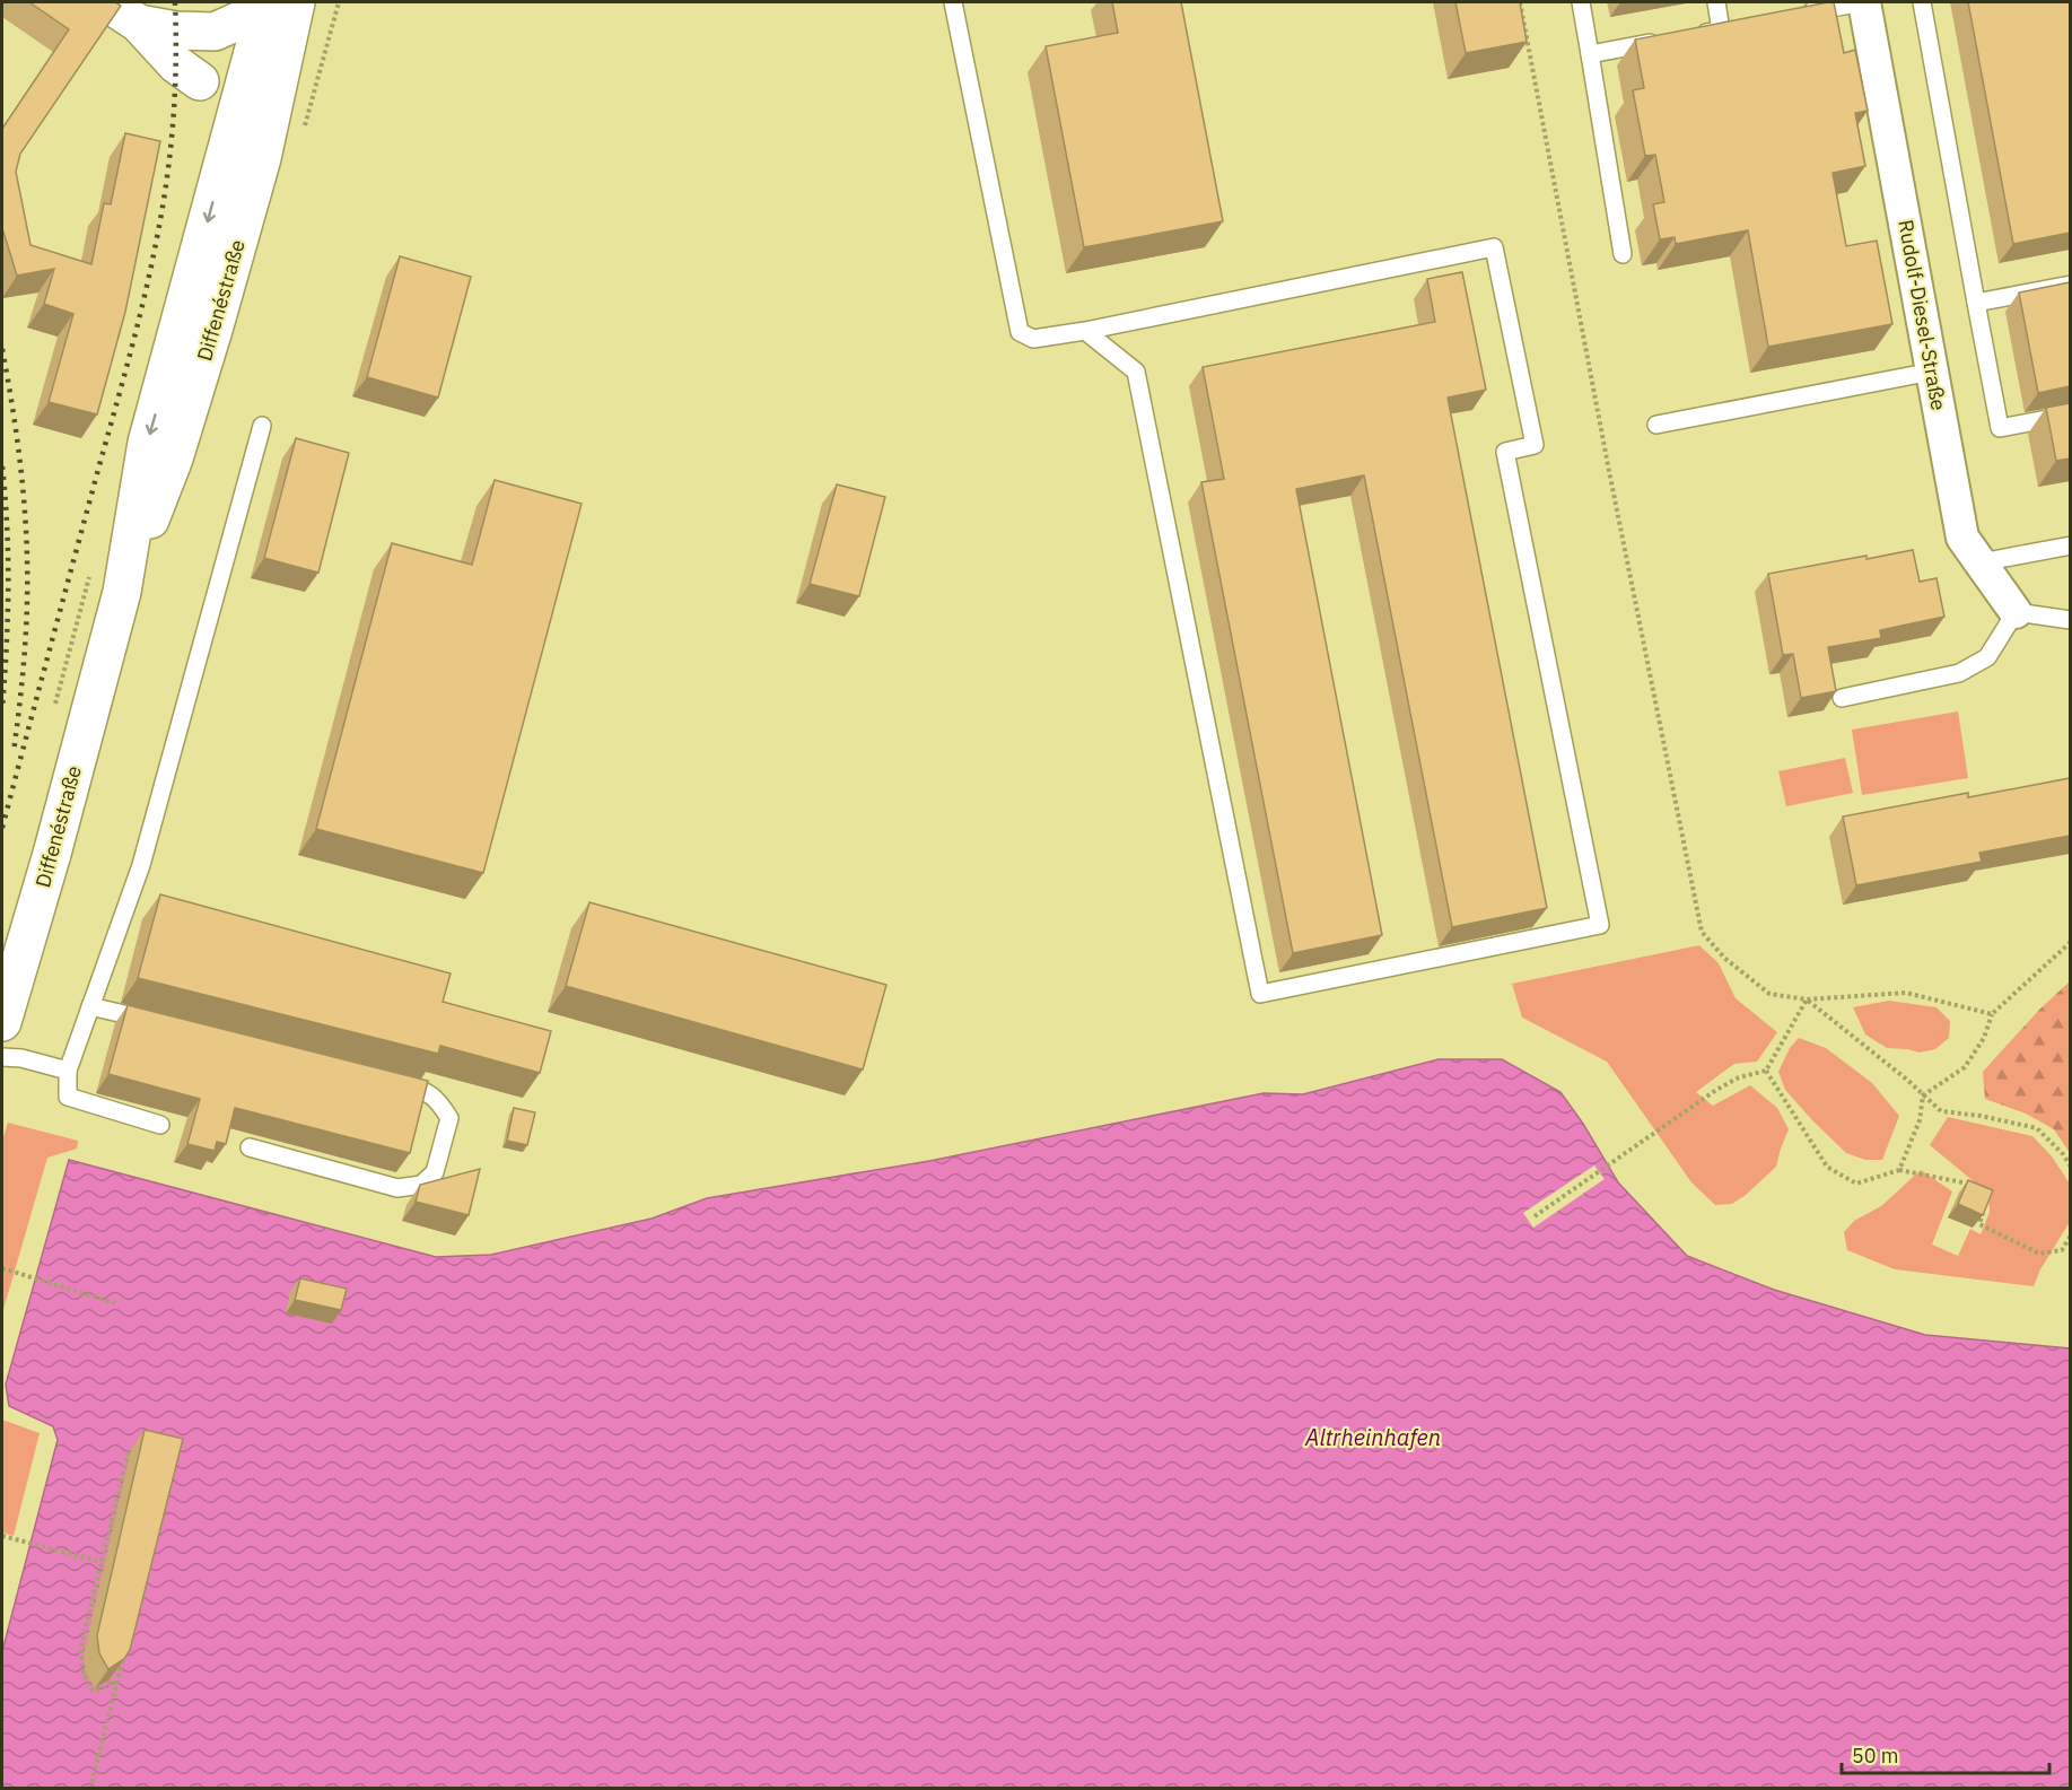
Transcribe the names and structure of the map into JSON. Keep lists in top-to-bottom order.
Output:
{
  "streets": {
    "main road": ["Diffenéstraße"],
    "street": ["Rudolf-Diesel-Straße"]
  },
  "water": ["Altrheinhafen"],
  "scale_bar": "50 m"
}
